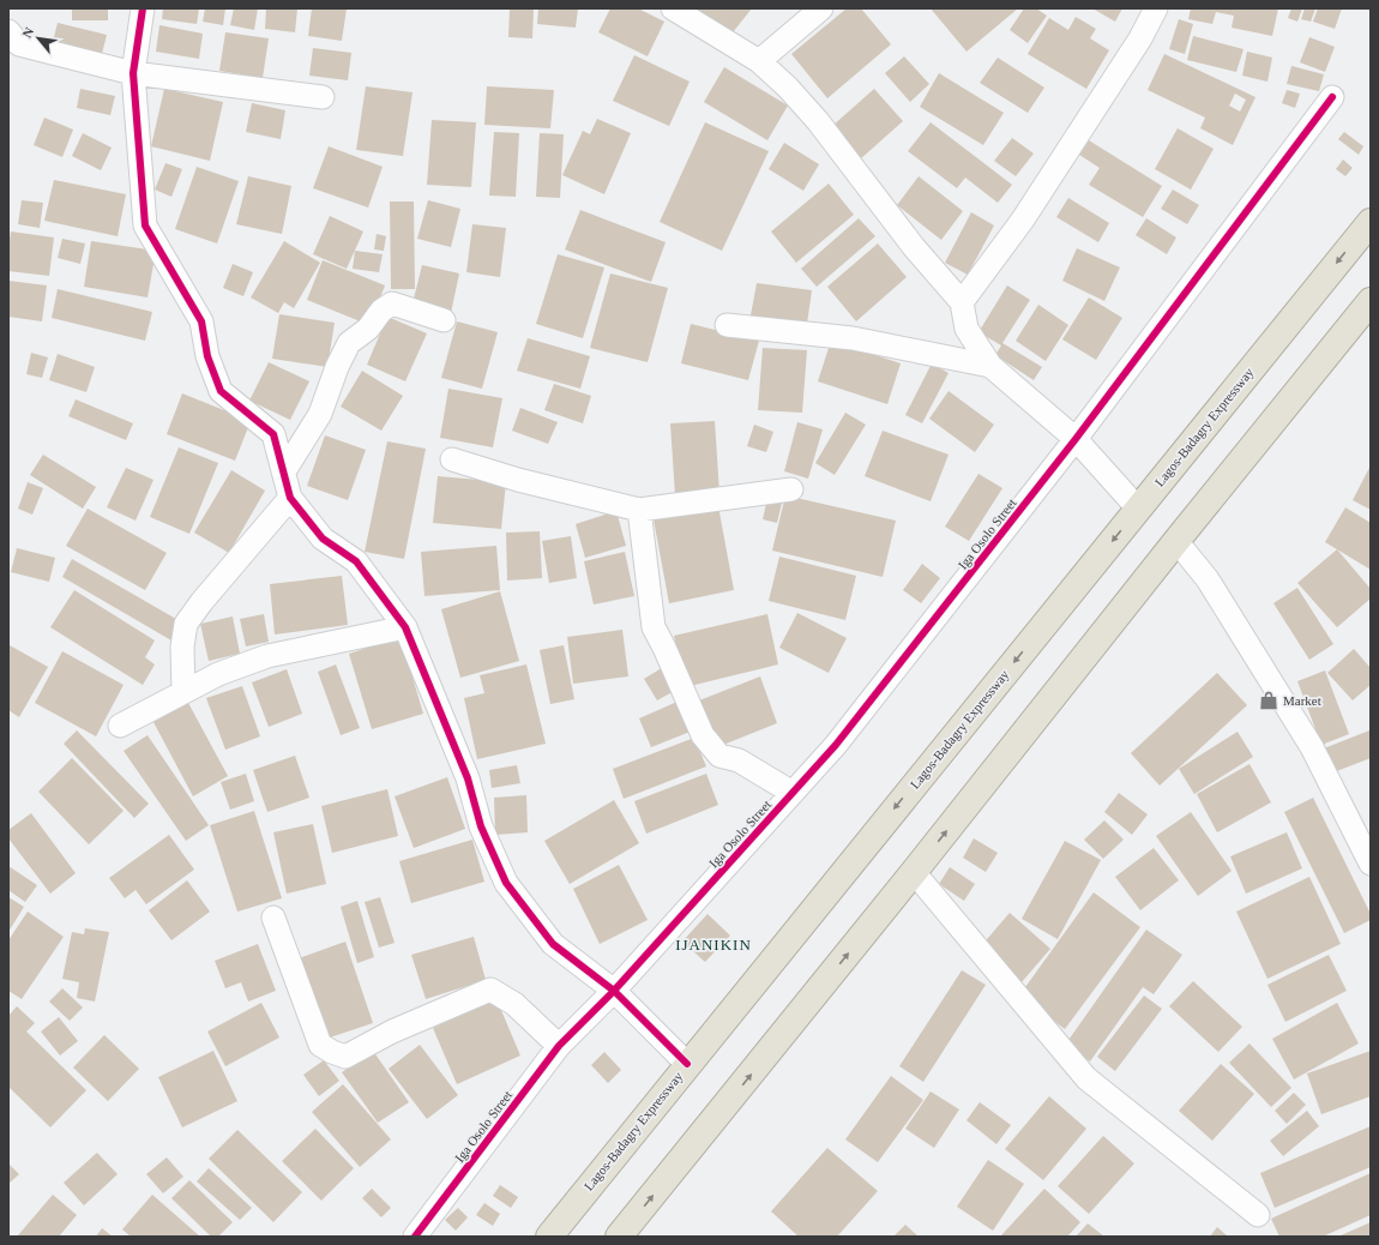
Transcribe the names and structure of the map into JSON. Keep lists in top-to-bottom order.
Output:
{
  "streets": {
    "highway": ["Lagos-Badagry Expressway"],
    "street": ["Iga Osolo Street"]
  },
  "districts": ["IJANIKIN"],
  "places": {
    "shop": ["Market"]
  },
  "north": "top left"
}
